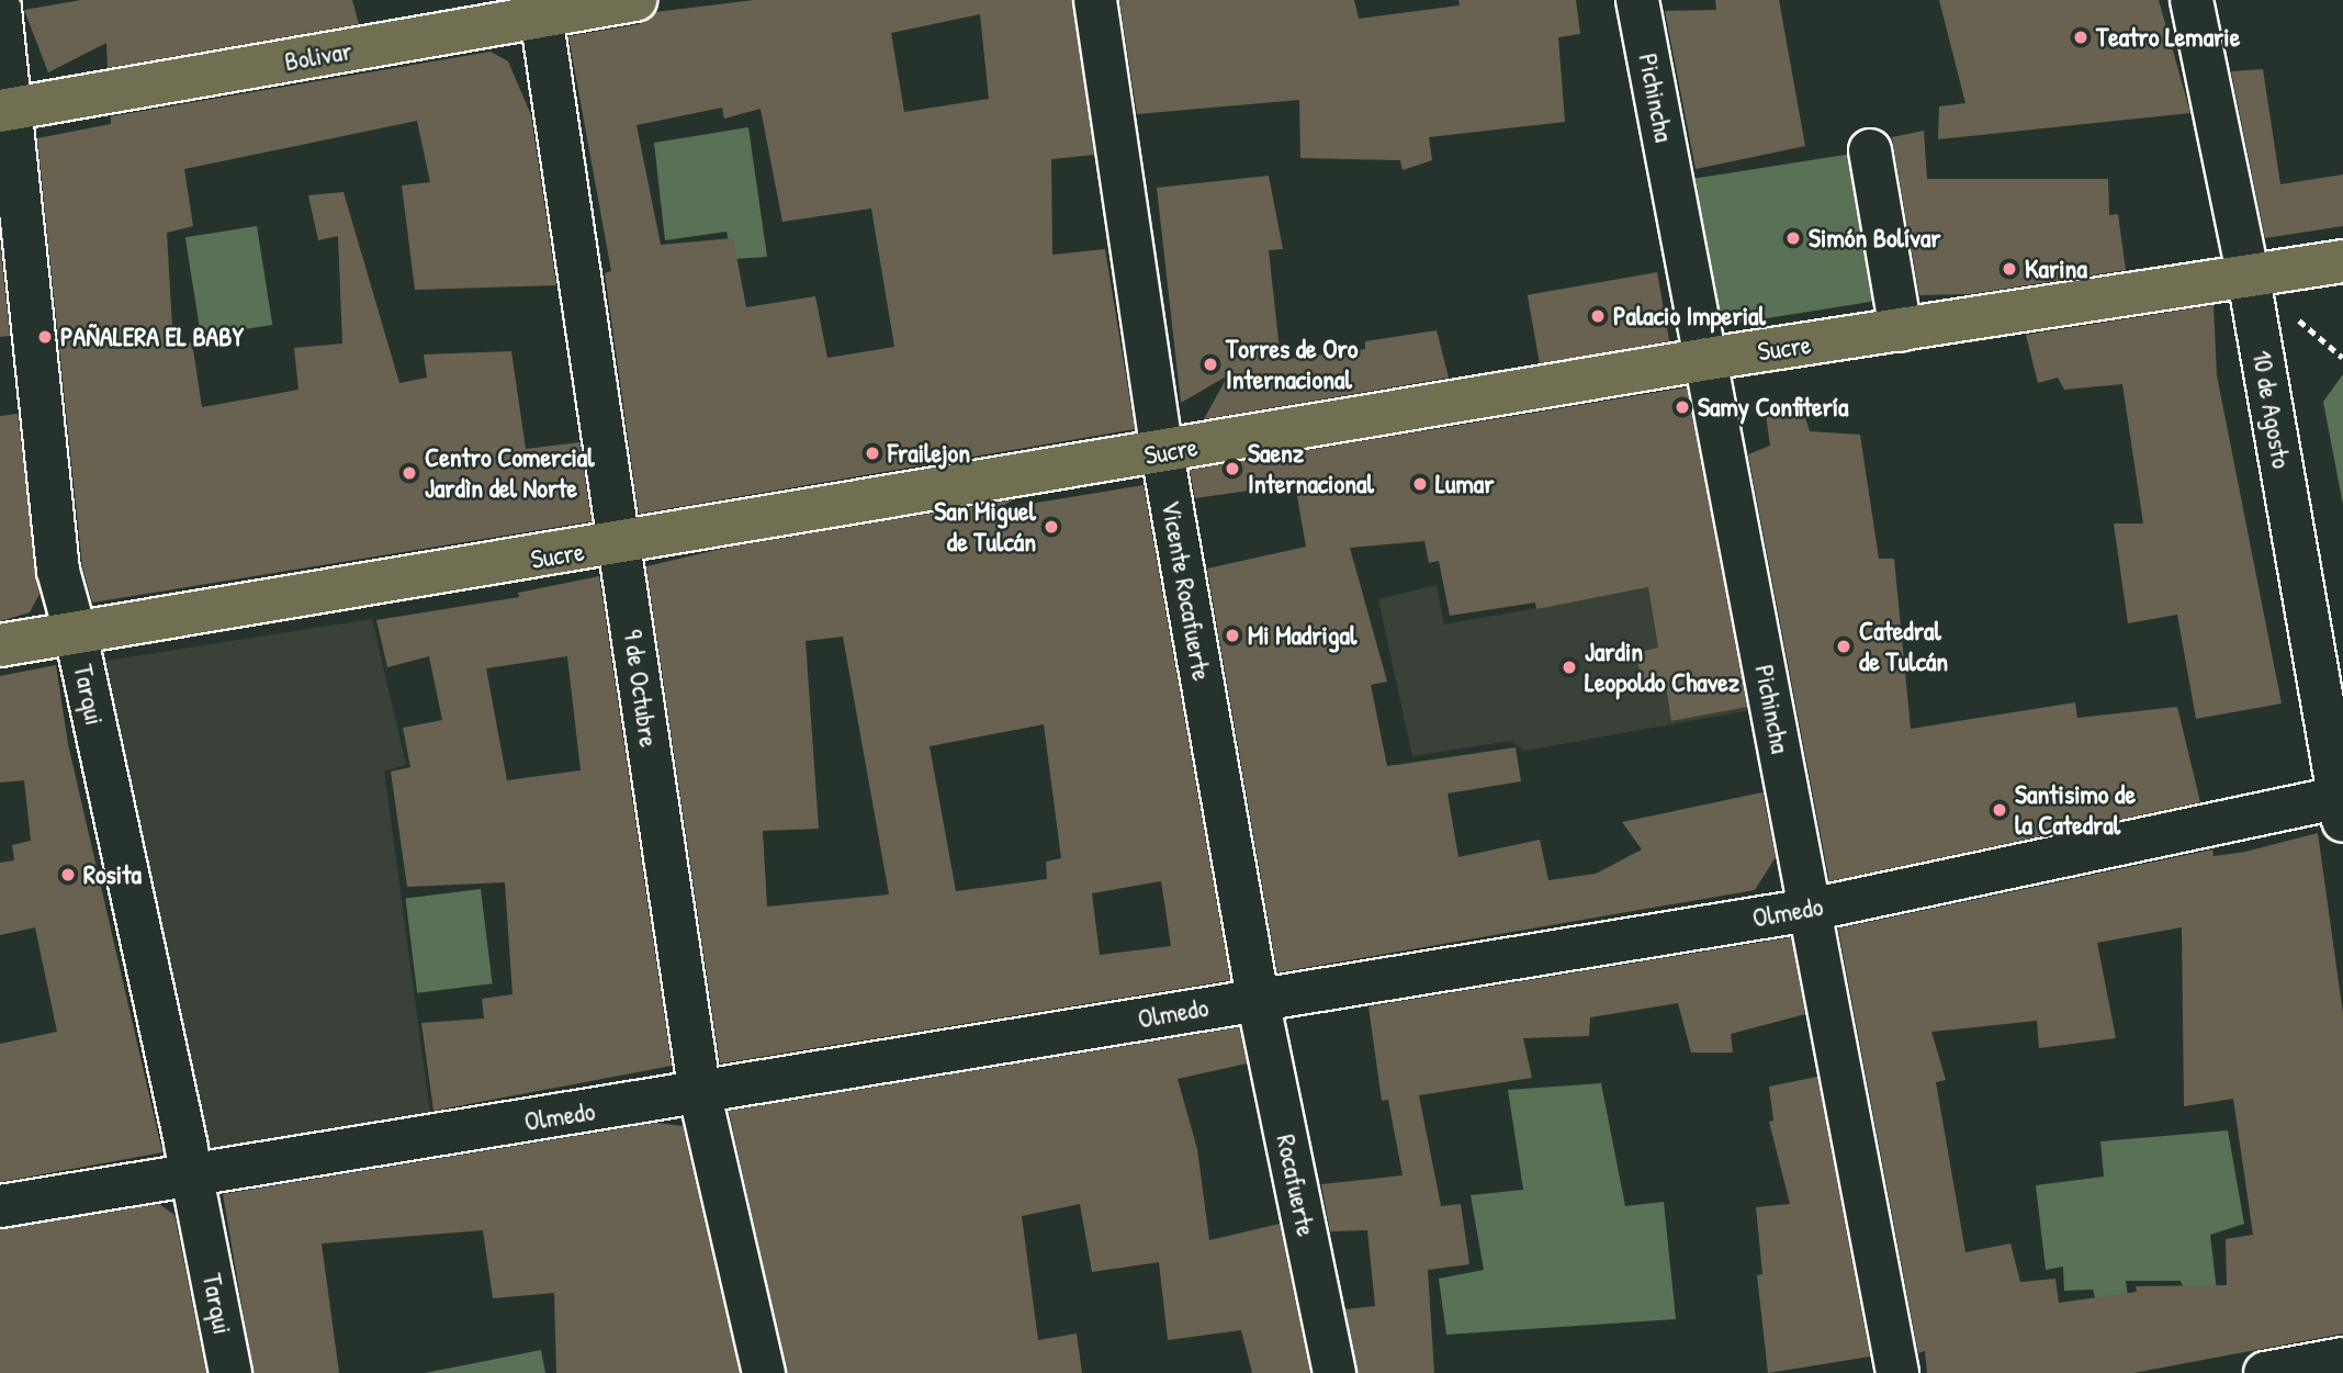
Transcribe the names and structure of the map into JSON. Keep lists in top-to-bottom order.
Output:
{
  "streets": {
    "main road": ["Bolivar", "Sucre"],
    "street": [
      "Pichincha",
      "10 de Agosto",
      "Vicente Rocafuerte",
      "9 de Octubre",
      "Tarqui",
      "Olmedo",
      "Rocafuerte"
    ]
  },
  "crossings": [
    ["Bolivar", "9 de Octubre"],
    ["Bolivar", "Tarqui"],
    ["Pichincha", "Sucre"],
    ["Pichincha", "Olmedo"],
    ["Sucre", "10 de Agosto"],
    ["Sucre", "Vicente Rocafuerte"],
    ["Sucre", "9 de Octubre"],
    ["Sucre", "Tarqui"],
    ["10 de Agosto", "Olmedo"],
    ["Vicente Rocafuerte", "Olmedo"],
    ["Vicente Rocafuerte", "Rocafuerte"],
    ["9 de Octubre", "Olmedo"],
    ["Tarqui", "Olmedo"],
    ["Olmedo", "Rocafuerte"]
  ],
  "places": [
    "Teatro Lemarie",
    "Simón Bolívar",
    "Karina",
    "Palacio Imperial",
    "PAÑALERA EL BABY",
    "Torres de Oro Internacional",
    "Samy Confitería",
    "Frailejon",
    "Saenz Internacional",
    "Centro Comercial Jardìn del Norte",
    "Lumar",
    "San Miguel de Tulcán",
    "Mi Madrigal",
    "Catedral de Tulcán",
    "Jardin Leopoldo Chavez",
    "Santisimo de la Catedral",
    "Rosita"
  ]
}
